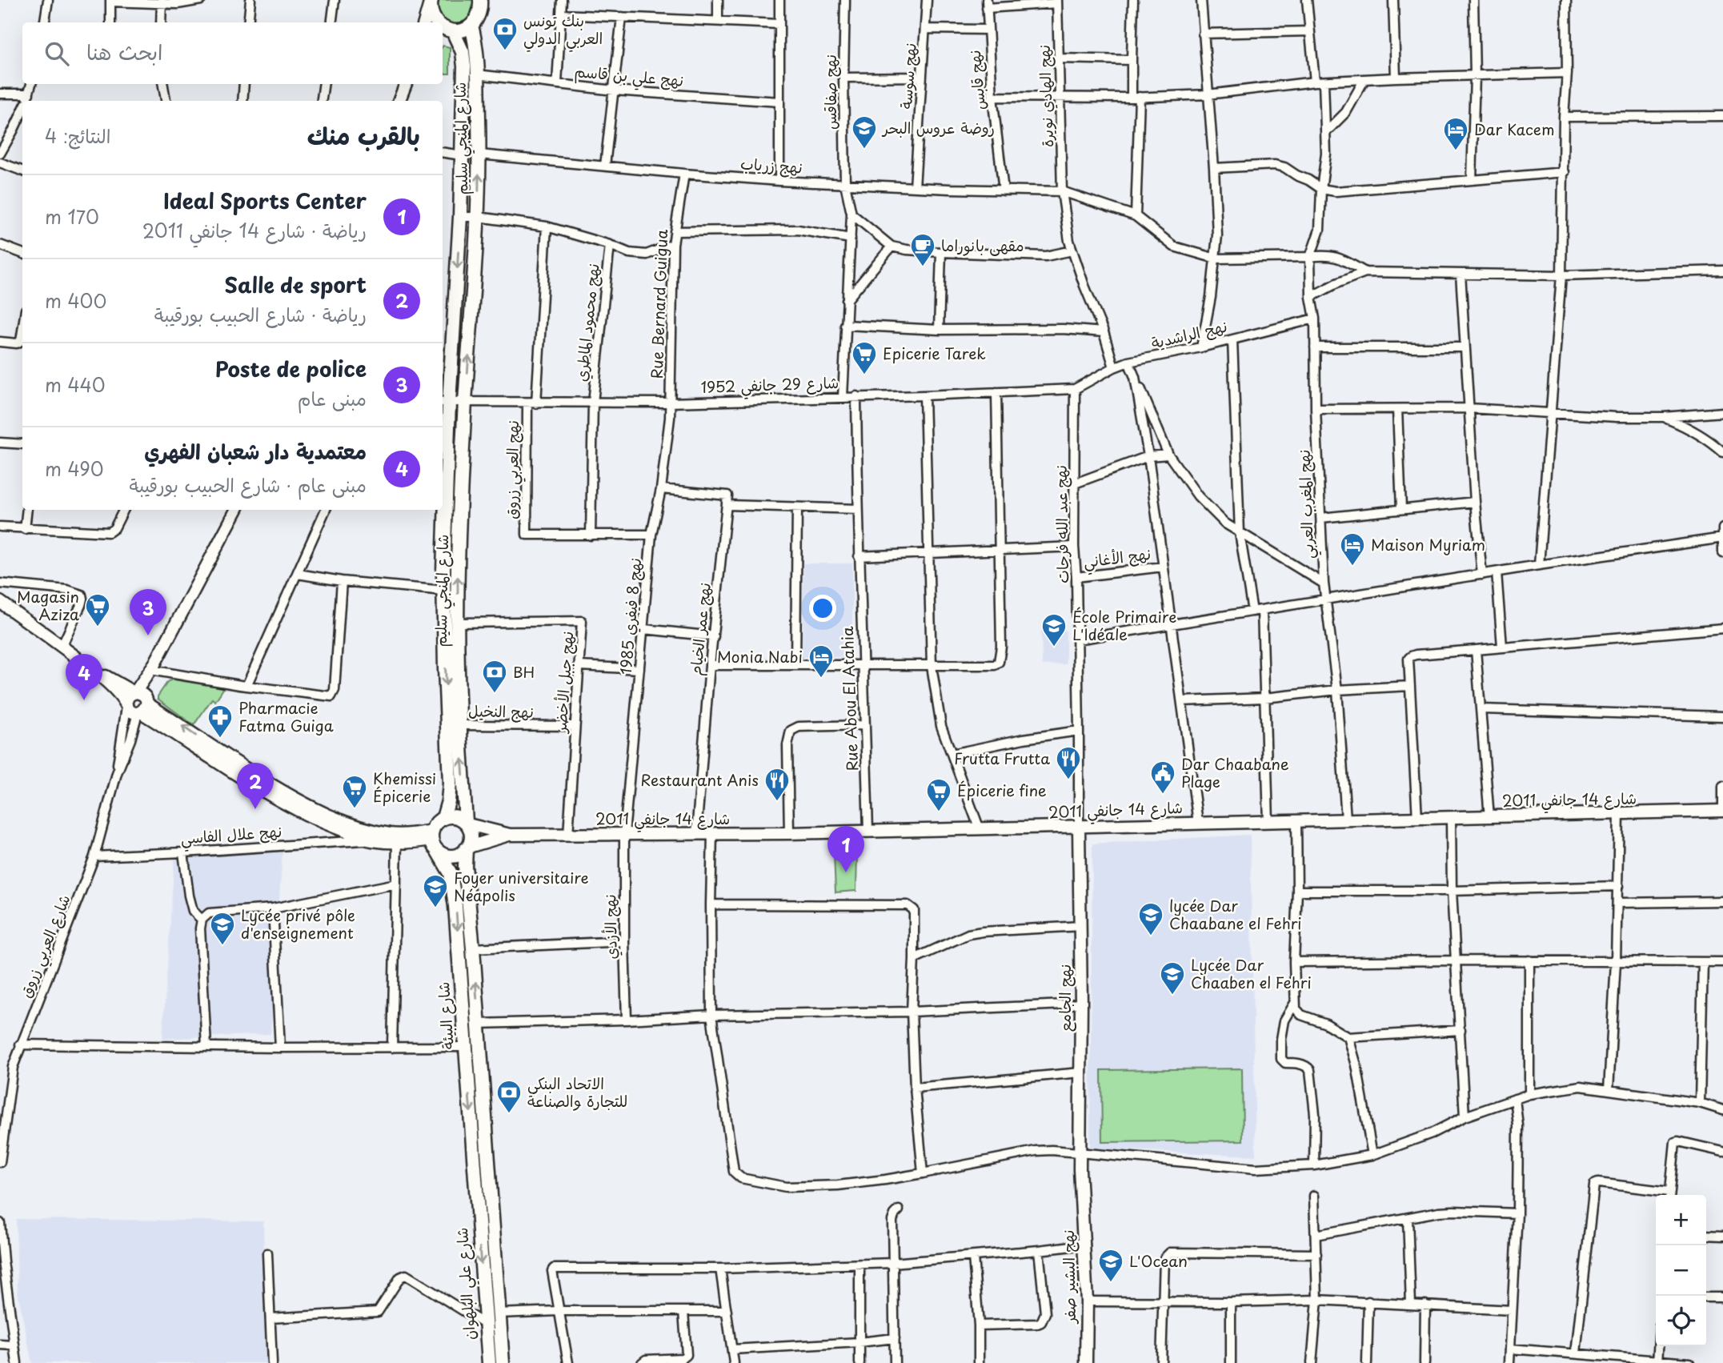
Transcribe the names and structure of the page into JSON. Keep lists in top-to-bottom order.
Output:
{
  "streets": {
    "main road": ["شارع المنجي سليم", "شارع البيئة", "شارع علي البلهوان"],
    "street": [
      "نهج علي بن قاسم",
      "نهج سوسة",
      "نهج قابس",
      "نهج صفاقس",
      "نهج الهادي نويرة",
      "نهج زرياب",
      "Rue Bernard Guigua",
      "نهج محمود الماطري",
      "نهج الراشدية",
      "شارع 29 جانفي 1952",
      "نهج العربي زروق",
      "نهج المغرب العربي",
      "نهج عبد الله فرحات",
      "نهج الأغاني",
      "نهج 8 فيفري 1985",
      "نهج عمر الخيام",
      "نهج جبل الأخضر",
      "Rue Abou El Atahia",
      "نهج النخيل",
      "شارع 14 جانفي 2011",
      "نهج علال الفاسي",
      "نهج الأزدي",
      "شارع العربي زروق",
      "نهج الجامع",
      "نهج البشير صفر"
    ]
  },
  "crossings": [
    ["نهج علي بن قاسم", "شارع المنجي سليم"],
    ["نهج سوسة", "نهج زرياب"],
    ["نهج قابس", "نهج زرياب"],
    ["نهج صفاقس", "نهج زرياب"],
    ["نهج صفاقس", "شارع 29 جانفي 1952"],
    ["نهج الهادي نويرة", "نهج زرياب"],
    ["نهج الهادي نويرة", "نهج الراشدية"],
    ["شارع المنجي سليم", "نهج زرياب"],
    ["شارع المنجي سليم", "شارع 29 جانفي 1952"],
    ["شارع المنجي سليم", "نهج جبل الأخضر"],
    ["شارع المنجي سليم", "نهج النخيل"],
    ["شارع المنجي سليم", "شارع البيئة"],
    ["نهج زرياب", "Rue Bernard Guigua"],
    ["Rue Bernard Guigua", "شارع 29 جانفي 1952"],
    ["Rue Bernard Guigua", "نهج 8 فيفري 1985"],
    ["نهج محمود الماطري", "شارع 29 جانفي 1952"],
    ["نهج محمود الماطري", "نهج العربي زروق"],
    ["نهج الراشدية", "شارع 29 جانفي 1952"],
    ["نهج الراشدية", "نهج المغرب العربي"],
    ["نهج الراشدية", "نهج عبد الله فرحات"],
    ["شارع 29 جانفي 1952", "نهج العربي زروق"],
    ["شارع 29 جانفي 1952", "نهج عبد الله فرحات"],
    ["شارع 29 جانفي 1952", "نهج 8 فيفري 1985"],
    ["شارع 29 جانفي 1952", "Rue Abou El Atahia"],
    ["نهج المغرب العربي", "شارع 14 جانفي 2011"],
    ["نهج عبد الله فرحات", "نهج الأغاني"],
    ["نهج عبد الله فرحات", "شارع 14 جانفي 2011"],
    ["نهج عبد الله فرحات", "نهج الجامع"],
    ["نهج 8 فيفري 1985", "شارع 14 جانفي 2011"],
    ["نهج 8 فيفري 1985", "نهج الأزدي"],
    ["نهج عمر الخيام", "شارع 14 جانفي 2011"],
    ["نهج جبل الأخضر", "نهج النخيل"],
    ["نهج جبل الأخضر", "شارع 14 جانفي 2011"],
    ["Rue Abou El Atahia", "شارع 14 جانفي 2011"],
    ["شارع 14 جانفي 2011", "نهج الأزدي"],
    ["شارع 14 جانفي 2011", "نهج الجامع"],
    ["نهج علال الفاسي", "شارع العربي زروق"],
    ["نهج الجامع", "نهج البشير صفر"],
    ["شارع البيئة", "شارع علي البلهوان"]
  ],
  "places": {
    "bank": ["بنك تونس العربي الدولي", "BH", "الاتحاد البنكي للتجارة والصناعة"],
    "school or university": [
      "روضة عروس البحر",
      "École Primaire L'Idéale",
      "Foyer universitaire Néapolis",
      "lycée Dar Chaabane el Fehri",
      "Lycée privé pôle d'enseignement",
      "Lycée Dar Chaaben el Fehri",
      "L'Ocean"
    ],
    "hotel": ["Dar Kacem", "Maison Myriam", "Monia Nabi"],
    "cafe": ["مقهى بانوراما"],
    "supermarket": [
      "Epicerie Tarek",
      "Magasin Aziza",
      "Khemissi Épicerie",
      "Épicerie fine"
    ],
    "pharmacy": ["Pharmacie Fatma Guiga"],
    "restaurant": ["Frutta Frutta", "Restaurant Anis"],
    "public building": ["Dar Chaabane Plage"]
  },
  "page": {
    "search": "ابحث هنا",
    "heading": ["بالقرب منك", "النتائج: 4"],
    "list": [
      {
        "mark": "1",
        "name": "Ideal Sports Center",
        "note": "رياضة · شارع 14 جانفي 2011",
        "value": "170 m"
      },
      {
        "mark": "2",
        "name": "Salle de sport",
        "note": "رياضة · شارع الحبيب بورقيبة",
        "value": "400 m"
      },
      {
        "mark": "3",
        "name": "Poste de police",
        "note": "مبنى عام",
        "value": "440 m"
      },
      {
        "mark": "4",
        "name": "معتمدية دار شعبان الفهري",
        "note": "مبنى عام · شارع الحبيب بورقيبة",
        "value": "490 m"
      }
    ],
    "pins": [
      "3",
      "4",
      "2",
      "1"
    ],
    "map_buttons": ["+", "−"]
  }
}
